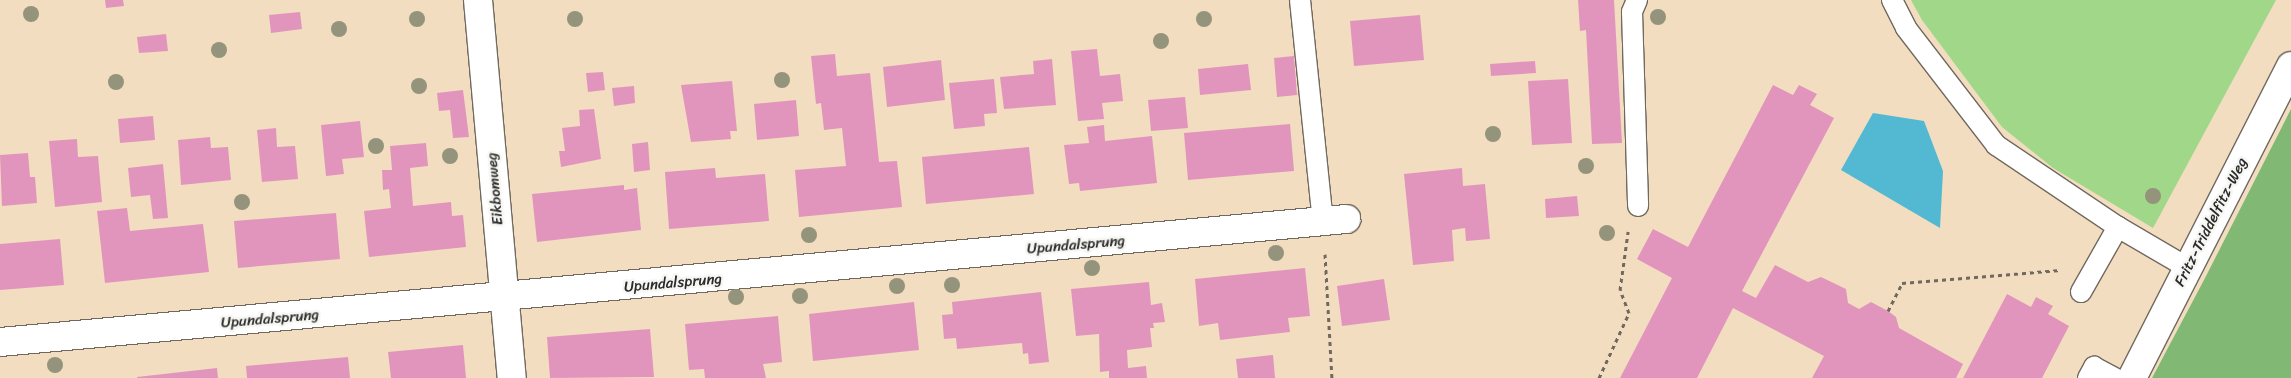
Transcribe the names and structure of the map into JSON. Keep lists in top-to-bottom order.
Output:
{
  "streets": {
    "street": ["Eikbomweg", "Fritz-Triddelfitz-Weg", "Upundalsprung"]
  },
  "crossings": [
    ["Eikbomweg", "Upundalsprung"]
  ]
}
